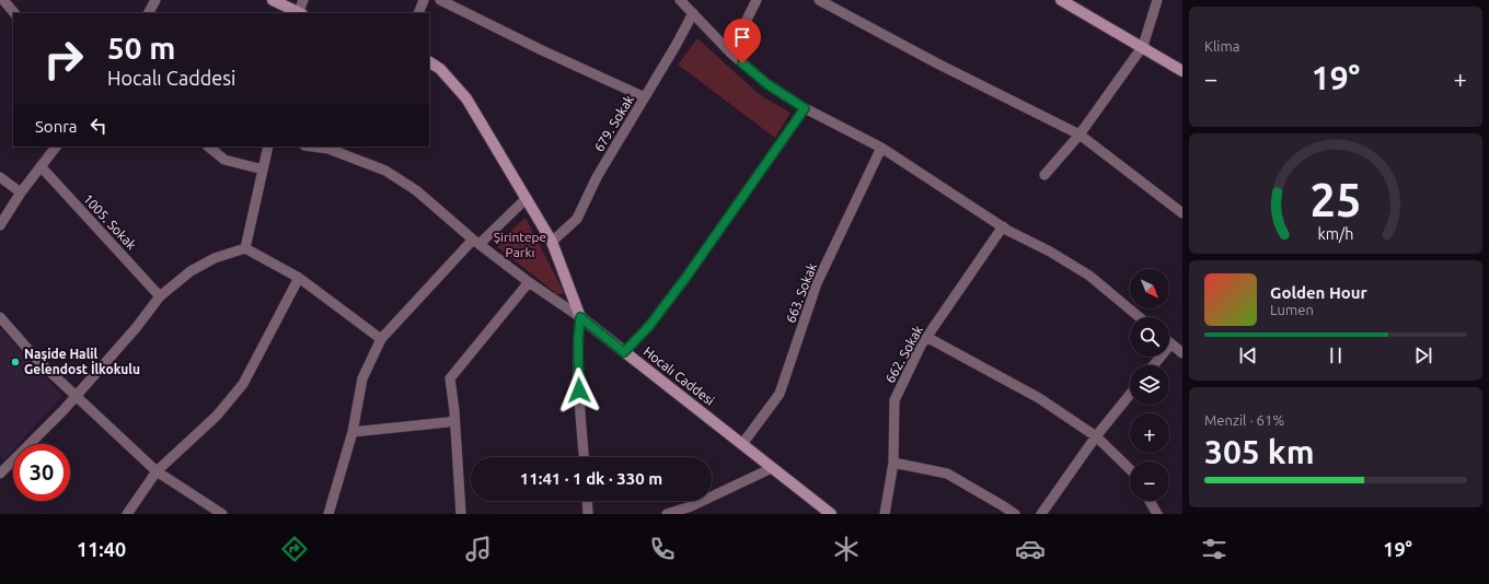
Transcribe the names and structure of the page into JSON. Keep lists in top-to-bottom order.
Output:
{
  "streets": {
    "street": [
      "679. Sokak",
      "1005. Sokak",
      "663. Sokak",
      "662. Sokak",
      "Hocalı Caddesi"
    ]
  },
  "crossings": [
    ["663. Sokak", "Hocalı Caddesi"]
  ],
  "parks": ["Şirintepe Parkı"],
  "places": ["Naşide Halil Gelendost İlkokulu"],
  "north": "bottom right",
  "page": {
    "tile": [
      "Klima",
      ["Menzil · 61%", "305 km"]
    ],
    "turn": ["50 m", "Hocalı Caddesi"],
    "heat": ["−", "19°", "+"],
    "then": "Sonra",
    "map_buttons": ["+", "−"],
    "song": ["Golden Hour", "Lumen"],
    "limit": "30",
    "trip": "11:41 · 1 dk · 330 m",
    "tabs": ["11:40", "19°"],
    "gauge": ["25", "km/h"]
  }
}
